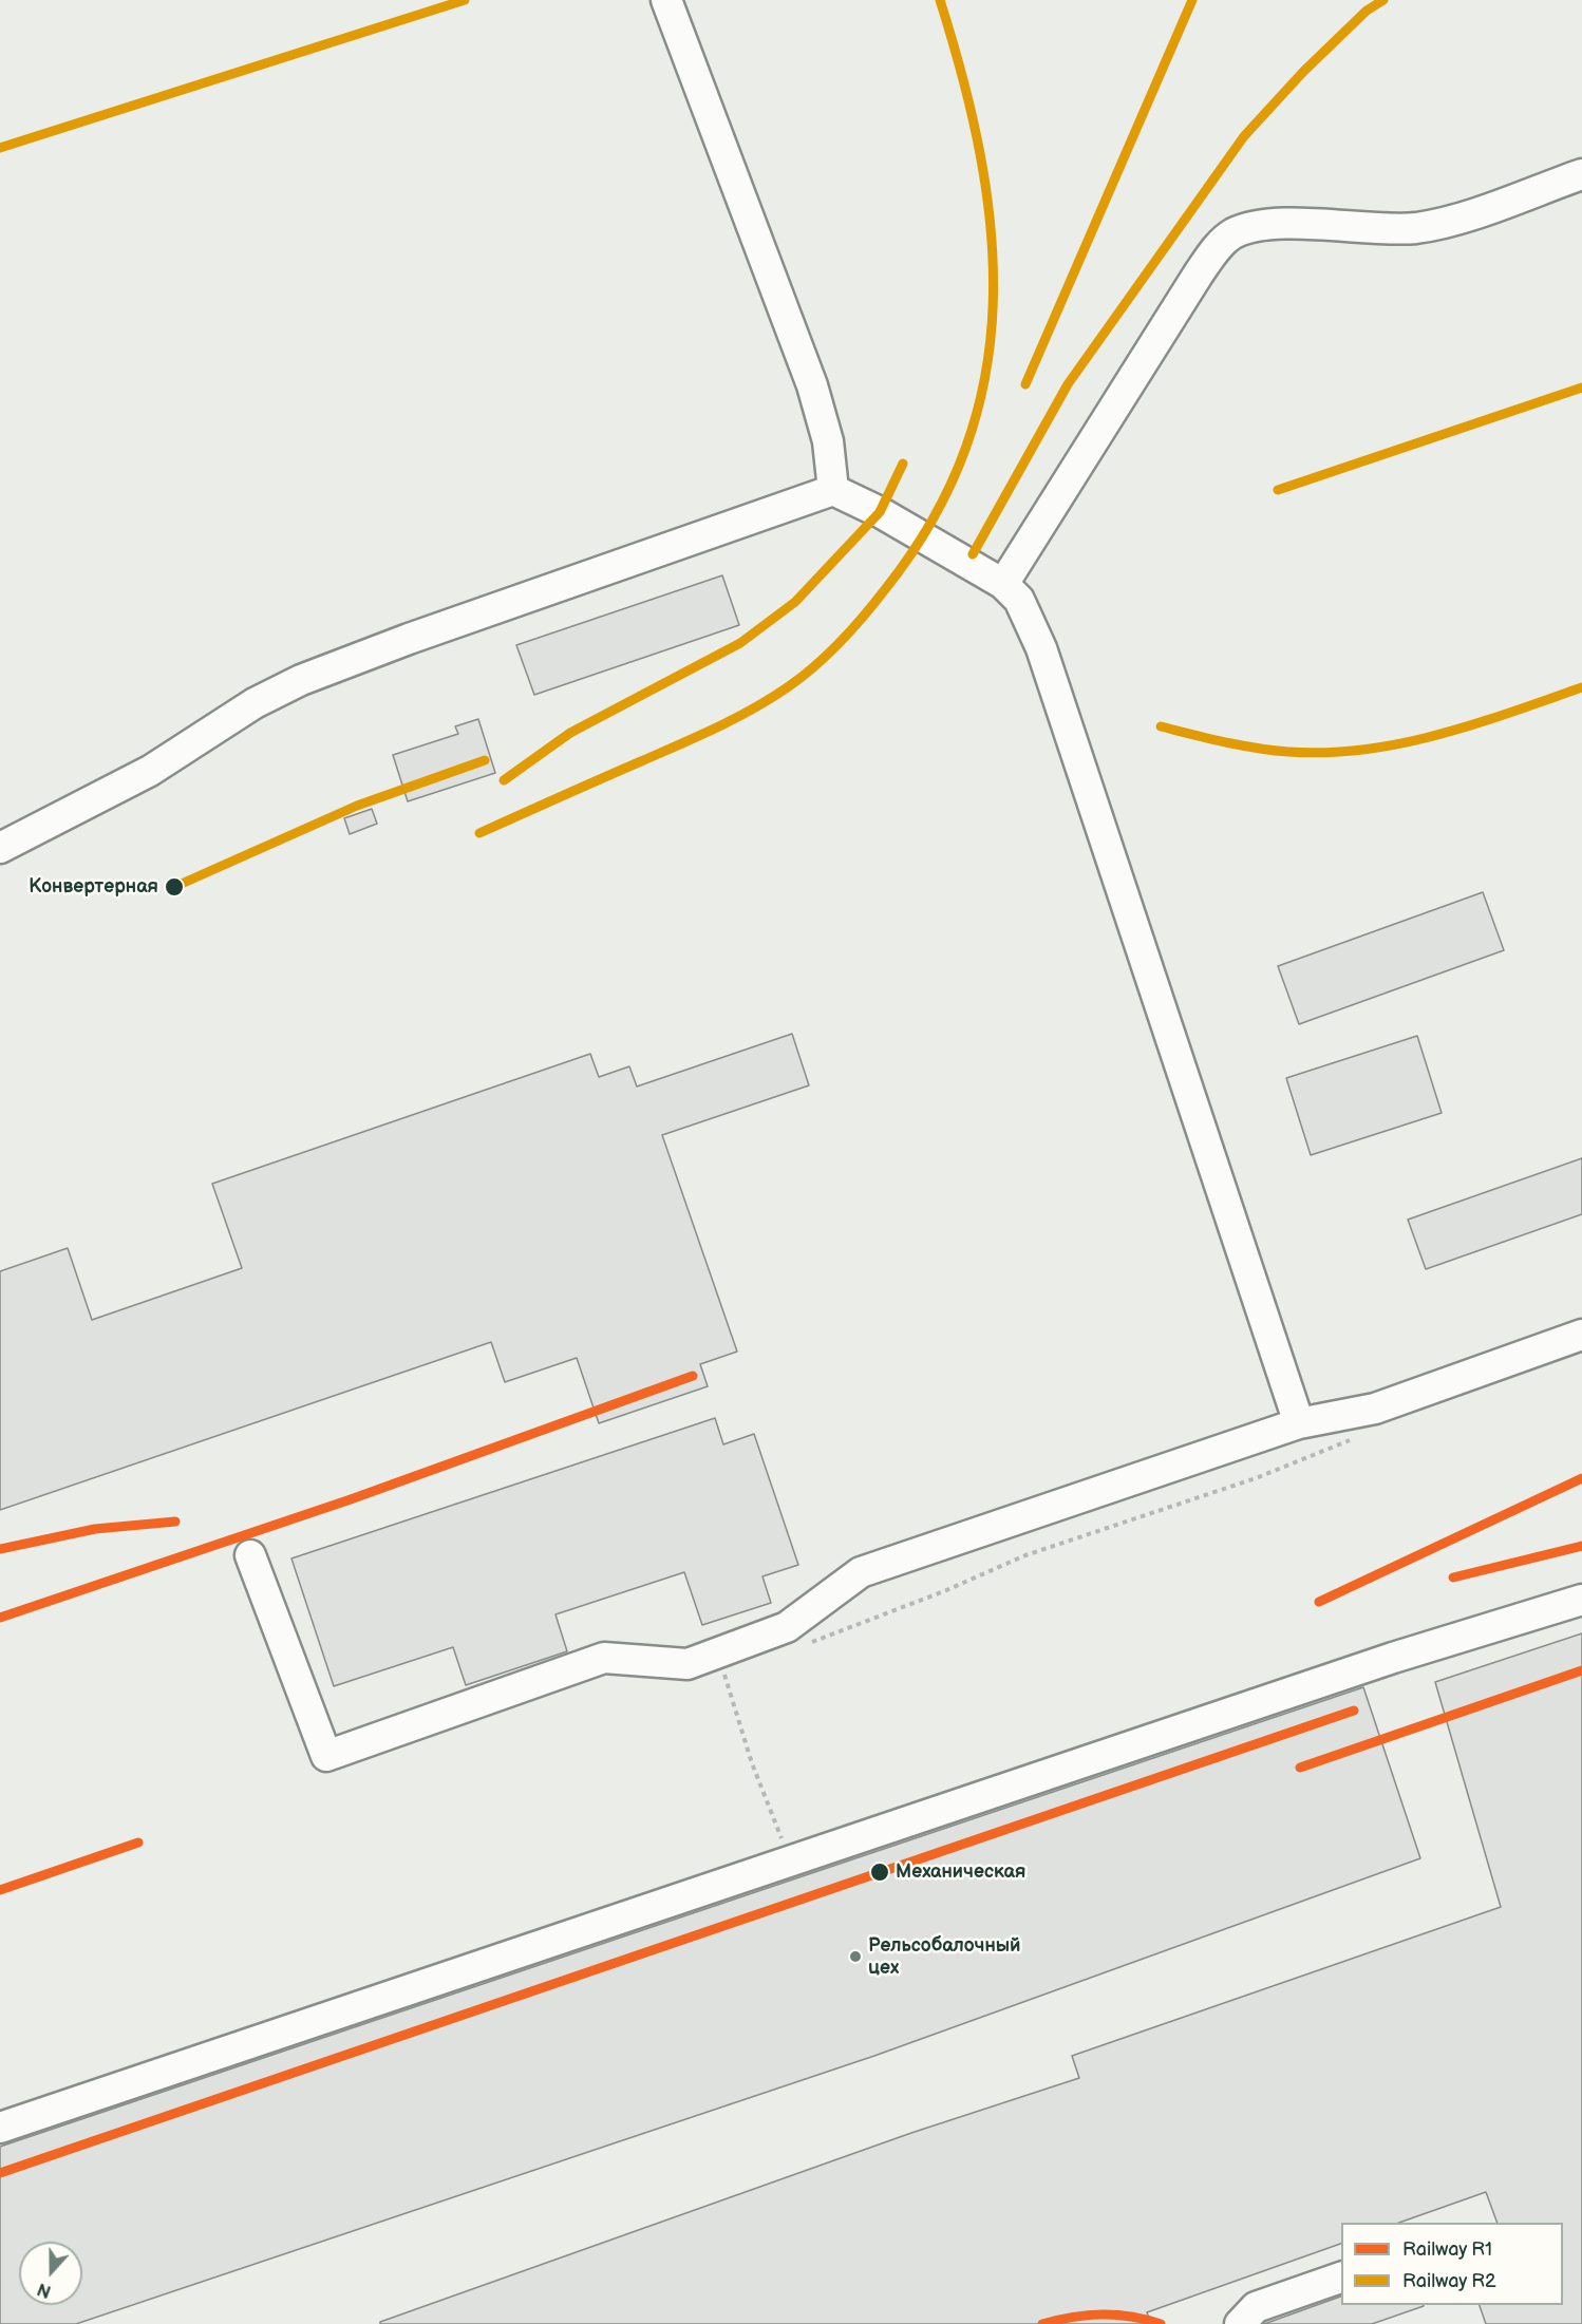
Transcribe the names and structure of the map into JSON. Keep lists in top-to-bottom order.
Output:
{
  "places": ["Конвертерная", "Механическая", "Рельсобалочный цех"],
  "lines": ["rail line R2", "rail line R1"],
  "legend": ["Railway R1", "Railway R2"],
  "north": "bottom"
}
